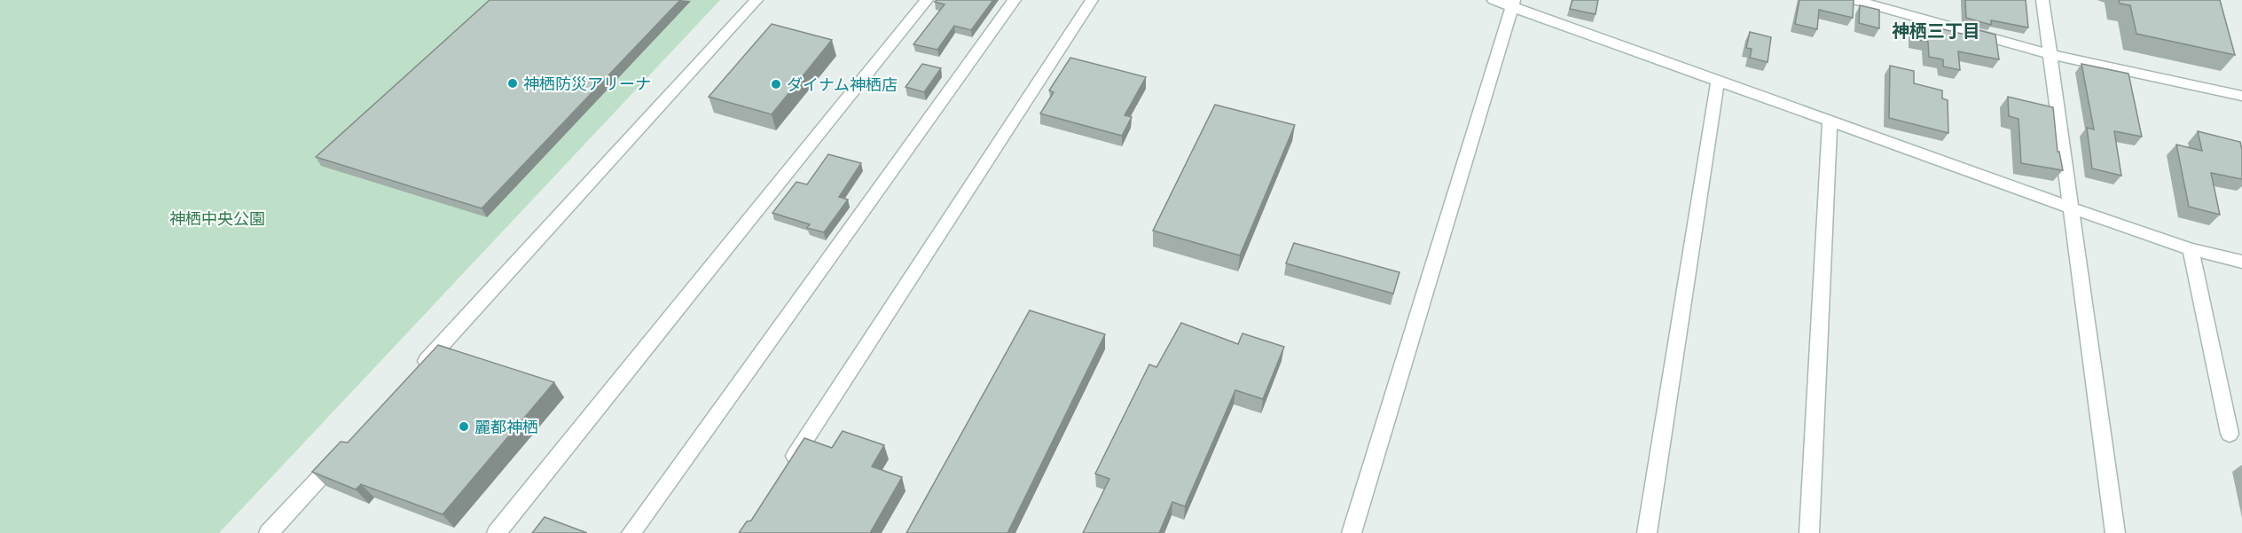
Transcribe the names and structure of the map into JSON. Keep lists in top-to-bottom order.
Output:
{
  "districts": ["神栖三丁目"],
  "parks": ["神栖中央公園"],
  "places": ["神栖防災アリーナ", "ダイナム神栖店", "麗都神栖"]
}
